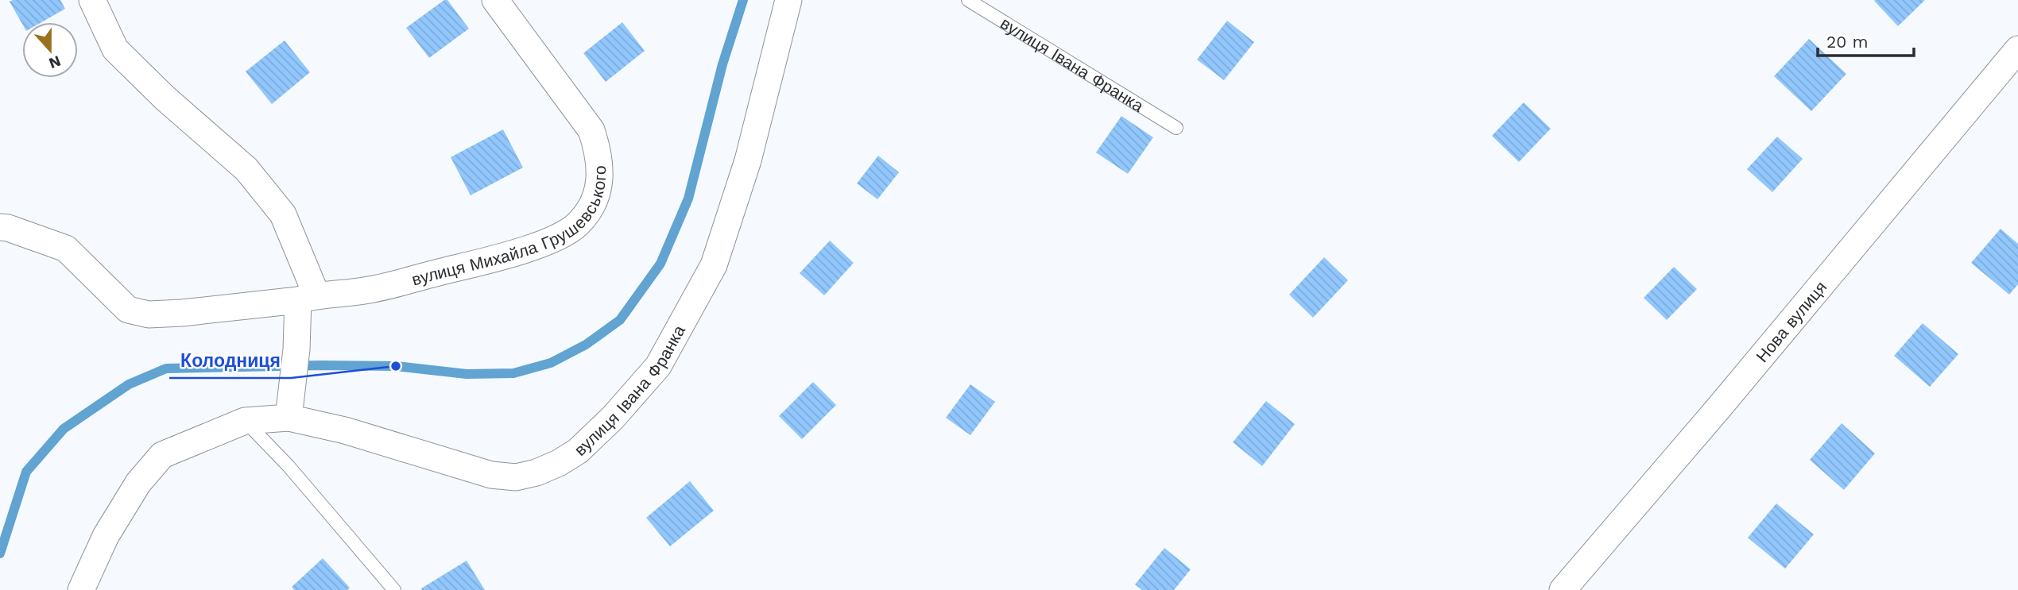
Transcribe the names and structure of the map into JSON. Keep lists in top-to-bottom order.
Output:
{
  "streets": {
    "street": ["вулиця Івана Франка", "вулиця Михайла Грушевського", "Нова вулиця"]
  },
  "places": ["Колодниця"],
  "scale_bar": "20 m",
  "north": "bottom"
}
